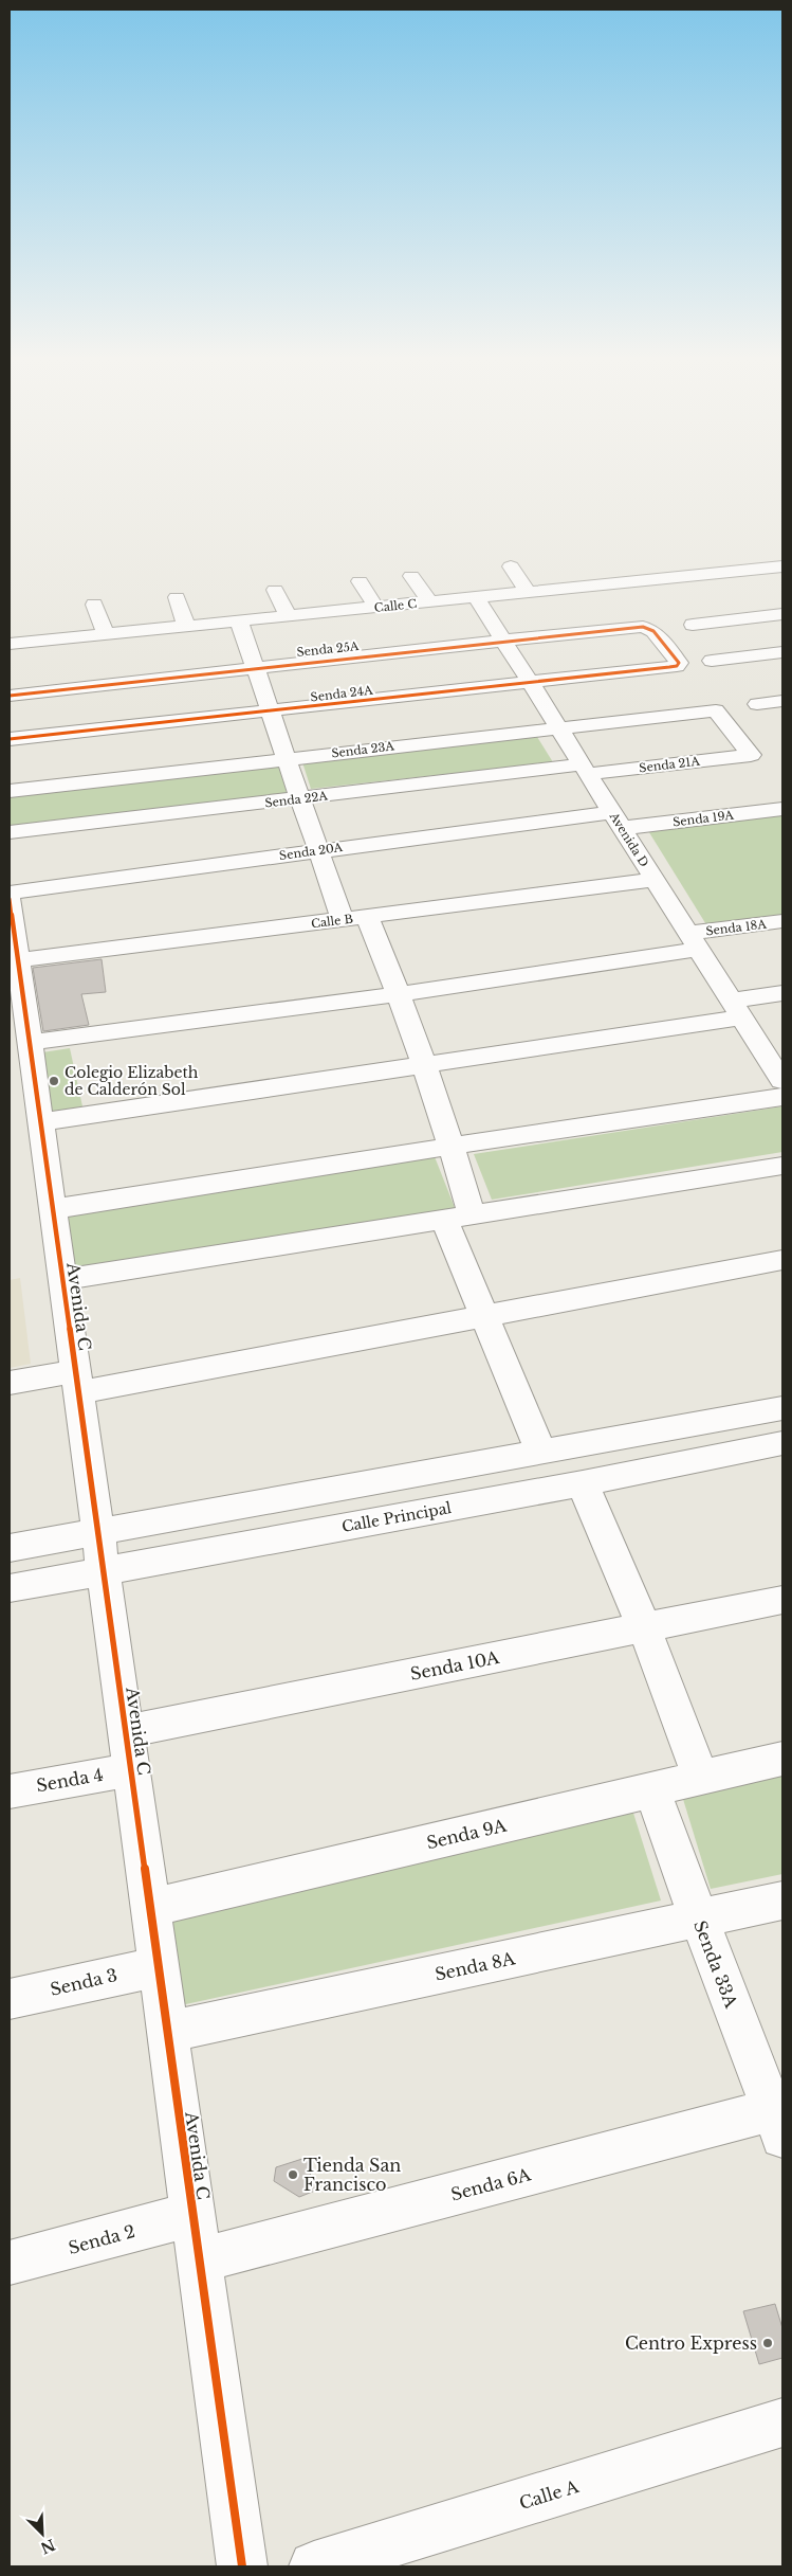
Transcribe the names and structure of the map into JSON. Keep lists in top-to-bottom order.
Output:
{
  "streets": {
    "street": [
      "Calle C",
      "Senda 25A",
      "Senda 24A",
      "Senda 23A",
      "Senda 21A",
      "Senda 22A",
      "Senda 19A",
      "Avenida D",
      "Senda 20A",
      "Calle B",
      "Senda 18A",
      "Avenida C",
      "Calle Principal",
      "Senda 10A",
      "Senda 4",
      "Senda 9A",
      "Senda 33A",
      "Senda 8A",
      "Senda 3",
      "Senda 6A",
      "Senda 2",
      "Calle A"
    ]
  },
  "crossings": [
    ["Calle C", "Avenida D"],
    ["Senda 25A", "Senda 24A"],
    ["Senda 25A", "Avenida D"],
    ["Senda 24A", "Avenida D"],
    ["Senda 23A", "Senda 21A"],
    ["Senda 23A", "Avenida D"],
    ["Senda 21A", "Senda 22A"],
    ["Senda 21A", "Avenida D"],
    ["Senda 22A", "Avenida D"],
    ["Senda 19A", "Avenida D"],
    ["Senda 19A", "Senda 20A"],
    ["Avenida D", "Senda 20A"],
    ["Avenida D", "Calle B"],
    ["Avenida D", "Senda 18A"],
    ["Calle B", "Avenida C"],
    ["Senda 18A", "Avenida C"],
    ["Avenida C", "Calle Principal"],
    ["Avenida C", "Senda 10A"],
    ["Avenida C", "Senda 4"],
    ["Avenida C", "Senda 9A"],
    ["Avenida C", "Senda 8A"],
    ["Avenida C", "Senda 3"],
    ["Avenida C", "Senda 6A"],
    ["Avenida C", "Senda 2"],
    ["Senda 9A", "Senda 33A"],
    ["Senda 33A", "Senda 8A"],
    ["Senda 33A", "Senda 6A"]
  ],
  "places": ["Colegio Elizabeth de Calderón Sol", "Tienda San Francisco", "Centro Express"],
  "north": "bottom right"
}
